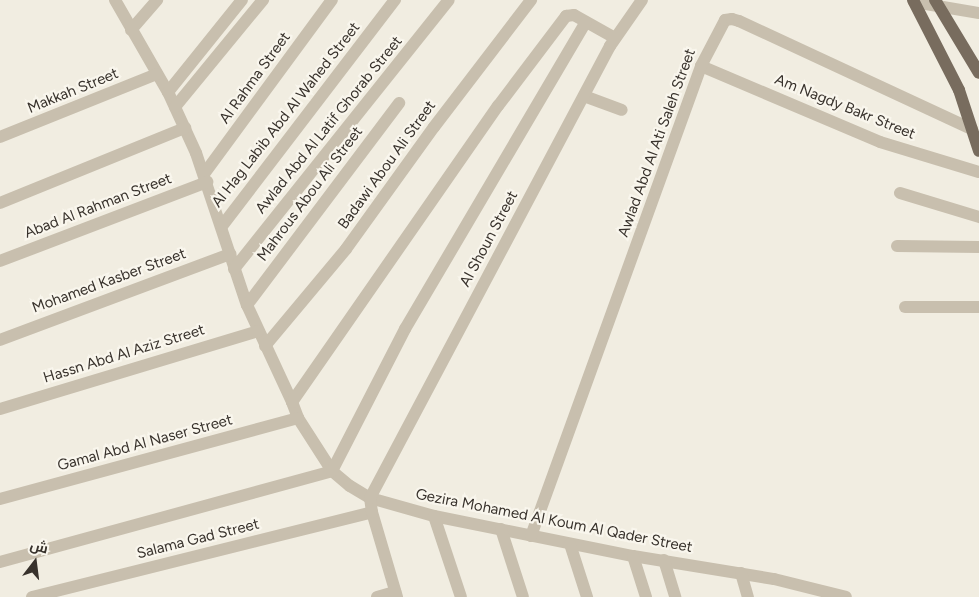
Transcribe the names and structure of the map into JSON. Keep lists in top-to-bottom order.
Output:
{
  "streets": {
    "street": [
      "Al Rahma Street",
      "Makkah Street",
      "Am Nagdy Bakr Street",
      "Al Hag Labib Abd Al Wahed Street",
      "Awlad Abd Al Latif Ghorab Street",
      "Awlad Abd Al Ati Saleh Street",
      "Badawi Abou Ali Street",
      "Mahrous Abou Ali Street",
      "Abad Al Rahman Street",
      "Al Shoun Street",
      "Mohamed Kasber Street",
      "Hassn Abd Al Aziz Street",
      "Gamal Abd Al Naser Street",
      "Gezira Mohamed Al Koum Al Qader Street",
      "Salama Gad Street"
    ]
  },
  "crossings": [
    ["Al Rahma Street", "Abad Al Rahman Street"],
    ["Al Rahma Street", "Gezira Mohamed Al Koum Al Qader Street"],
    ["Makkah Street", "Gezira Mohamed Al Koum Al Qader Street"],
    ["Am Nagdy Bakr Street", "Awlad Abd Al Ati Saleh Street"],
    ["Al Hag Labib Abd Al Wahed Street", "Gezira Mohamed Al Koum Al Qader Street"],
    ["Awlad Abd Al Latif Ghorab Street", "Gezira Mohamed Al Koum Al Qader Street"],
    ["Awlad Abd Al Ati Saleh Street", "Gezira Mohamed Al Koum Al Qader Street"],
    ["Badawi Abou Ali Street", "Gezira Mohamed Al Koum Al Qader Street"],
    ["Mahrous Abou Ali Street", "Gezira Mohamed Al Koum Al Qader Street"],
    ["Abad Al Rahman Street", "Gezira Mohamed Al Koum Al Qader Street"],
    ["Al Shoun Street", "Gezira Mohamed Al Koum Al Qader Street"],
    ["Mohamed Kasber Street", "Gezira Mohamed Al Koum Al Qader Street"],
    ["Hassn Abd Al Aziz Street", "Gezira Mohamed Al Koum Al Qader Street"],
    ["Gamal Abd Al Naser Street", "Gezira Mohamed Al Koum Al Qader Street"]
  ],
  "north": "top"
}
